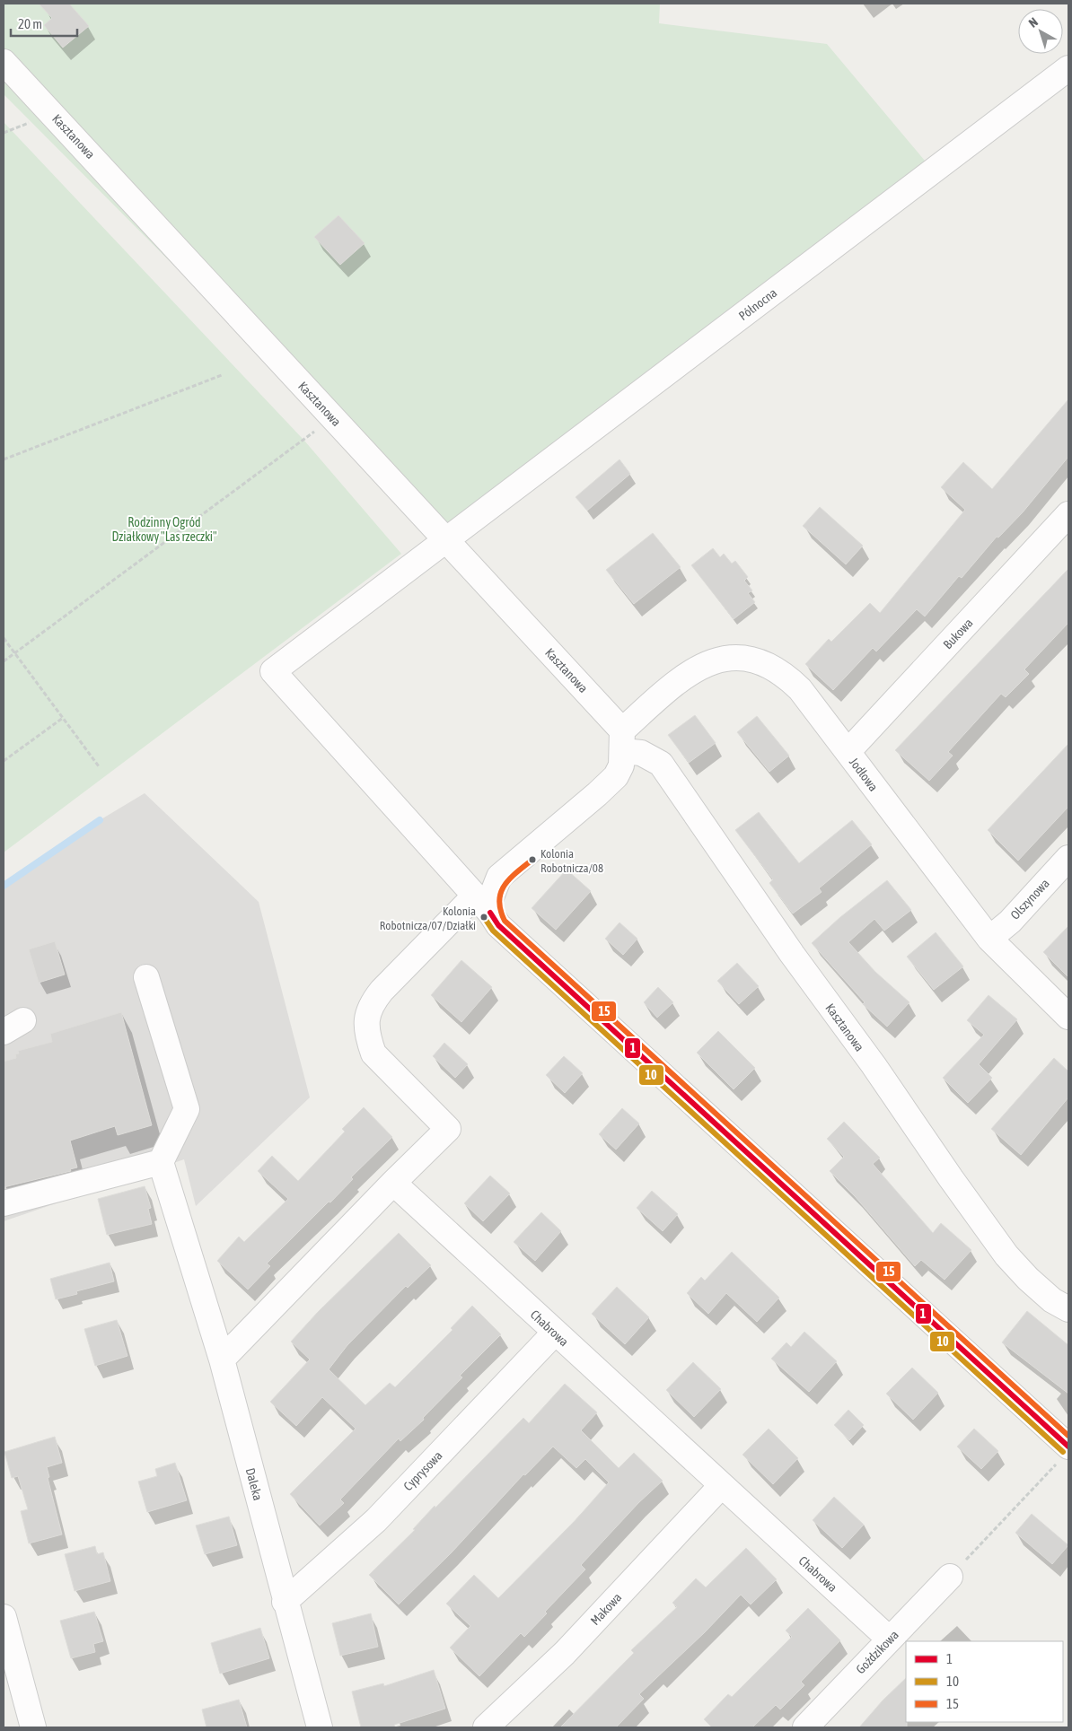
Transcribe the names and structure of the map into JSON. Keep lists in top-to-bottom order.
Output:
{
  "streets": {
    "street": [
      "Kasztanowa",
      "Północna",
      "Bukowa",
      "Jodłowa",
      "Olszynowa",
      "Chabrowa",
      "Cyprysowa",
      "Daleka",
      "Makowa",
      "Goździkowa"
    ]
  },
  "crossings": [
    ["Kasztanowa", "Północna"],
    ["Kasztanowa", "Jodłowa"],
    ["Bukowa", "Jodłowa"],
    ["Jodłowa", "Olszynowa"],
    ["Chabrowa", "Cyprysowa"],
    ["Chabrowa", "Makowa"],
    ["Chabrowa", "Goździkowa"],
    ["Cyprysowa", "Daleka"]
  ],
  "parks": ["Rodzinny Ogród Działkowy \"Las rzeczki\""],
  "places": ["Kolonia Robotnicza/08", "Kolonia Robotnicza/07/Działki"],
  "lines": ["transit line 15", "transit line 1", "transit line 10"],
  "legend": ["1", "10", "15"],
  "scale_bar": "20 m",
  "north": "top left"
}
